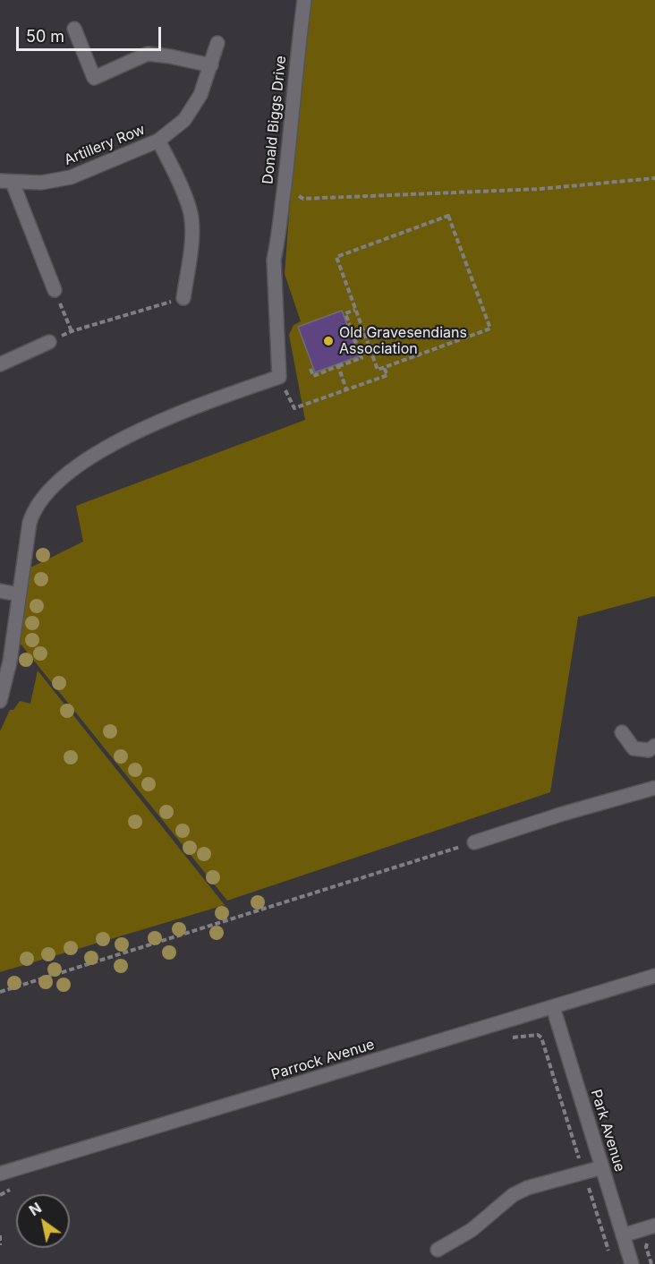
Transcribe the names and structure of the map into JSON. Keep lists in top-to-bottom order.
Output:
{
  "streets": {
    "street": [
      "Donald Biggs Drive",
      "Artillery Row",
      "Parrock Avenue",
      "Park Avenue"
    ]
  },
  "crossings": [
    ["Parrock Avenue", "Park Avenue"]
  ],
  "places": ["Old Gravesendians Association"],
  "scale_bar": "50 m",
  "north": "top left"
}
